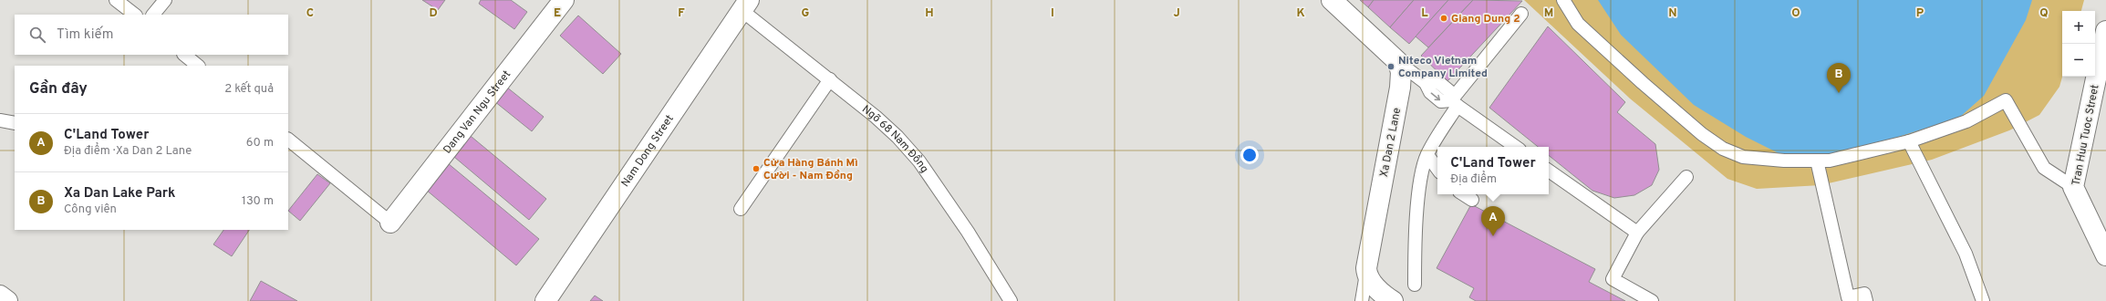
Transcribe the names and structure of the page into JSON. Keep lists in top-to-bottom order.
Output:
{
  "streets": {
    "street": [
      "Dang Van Ngu Street",
      "Tran Huu Tuoc Street",
      "Xa Dan 2 Lane",
      "Nam Dong Street"
    ],
    "lane": ["Ngõ 68 Nam Đồng"]
  },
  "crossings": [
    ["Ngõ 68 Nam Đồng", "Nam Dong Street"]
  ],
  "places": ["Giang Dung 2", "Niteco Vietnam Company Limited", "Cửa Hàng Bánh Mì Cười - Nam Đồng"],
  "page": {
    "map_buttons": ["+", "−"],
    "search": "Tìm kiếm",
    "pins": ["B", "A"],
    "heading": ["Gần đây", "2 kết quả"],
    "list": [
      {
        "mark": "A",
        "name": "C'Land Tower",
        "note": "Địa điểm · Xa Dan 2 Lane",
        "value": "60 m"
      },
      {
        "mark": "B",
        "name": "Xa Dan Lake Park",
        "note": "Công viên",
        "value": "130 m"
      }
    ],
    "popup": ["C'Land Tower", "Địa điểm"]
  },
  "grid": {
    "columns": [
      "C",
      "D",
      "E",
      "F",
      "G",
      "H",
      "I",
      "J",
      "K",
      "L",
      "M",
      "N",
      "O",
      "P",
      "Q"
    ]
  }
}
